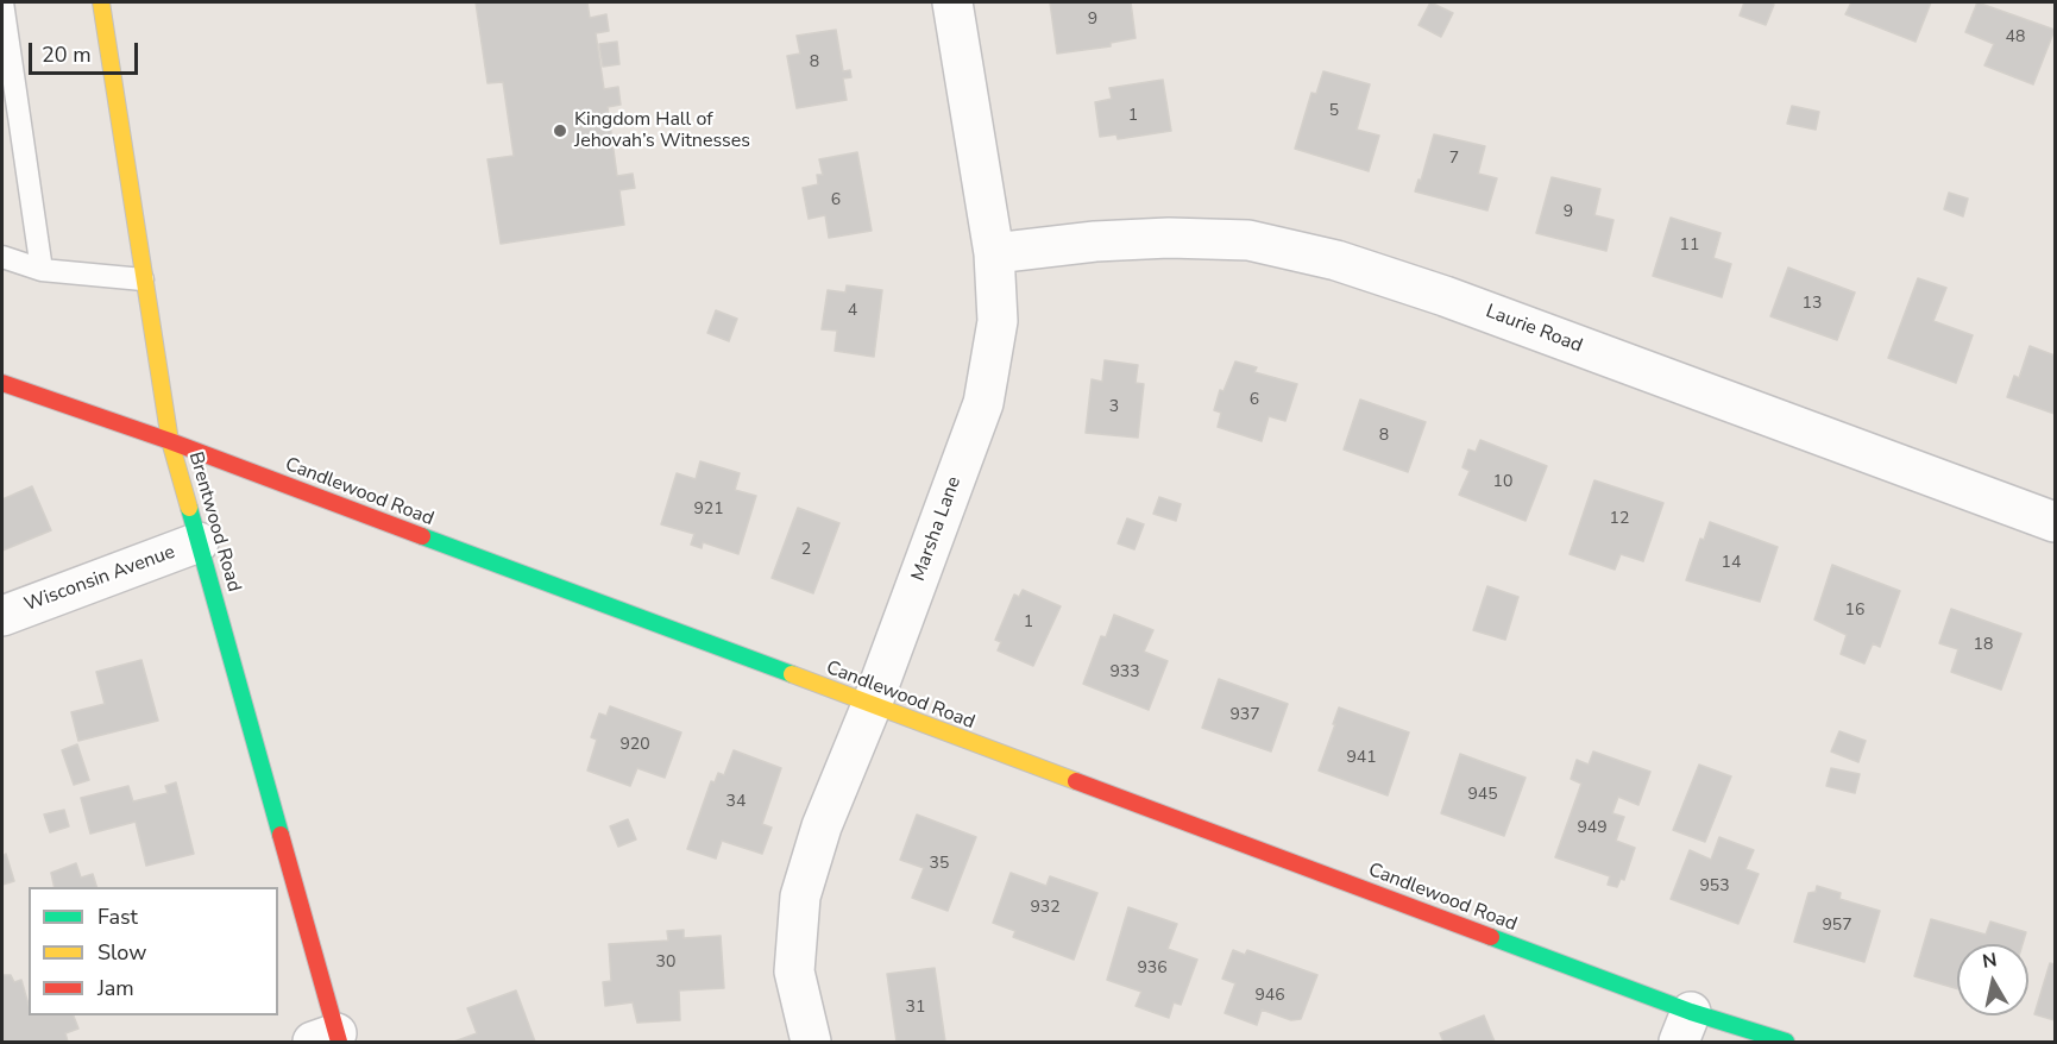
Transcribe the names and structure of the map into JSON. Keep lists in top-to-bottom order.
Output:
{
  "streets": {
    "street": [
      "Laurie Road",
      "Candlewood Road",
      "Brentwood Road",
      "Marsha Lane",
      "Wisconsin Avenue"
    ]
  },
  "crossings": [
    ["Laurie Road", "Marsha Lane"],
    ["Candlewood Road", "Brentwood Road"],
    ["Candlewood Road", "Marsha Lane"],
    ["Brentwood Road", "Wisconsin Avenue"]
  ],
  "places": ["Kingdom Hall of Jehovah’s Witnesses"],
  "house_numbers": [
    "9",
    "48",
    "8",
    "5",
    "1",
    "7",
    "6",
    "9",
    "11",
    "13",
    "4",
    "6",
    "3",
    "8",
    "10",
    "921",
    "12",
    "2",
    "14",
    "16",
    "1",
    "18",
    "933",
    "937",
    "920",
    "941",
    "945",
    "34",
    "949",
    "35",
    "953",
    "932",
    "957",
    "30",
    "936",
    "946",
    "31"
  ],
  "legend": ["Fast", "Slow", "Jam"],
  "scale_bar": "20 m",
  "north": "top"
}
